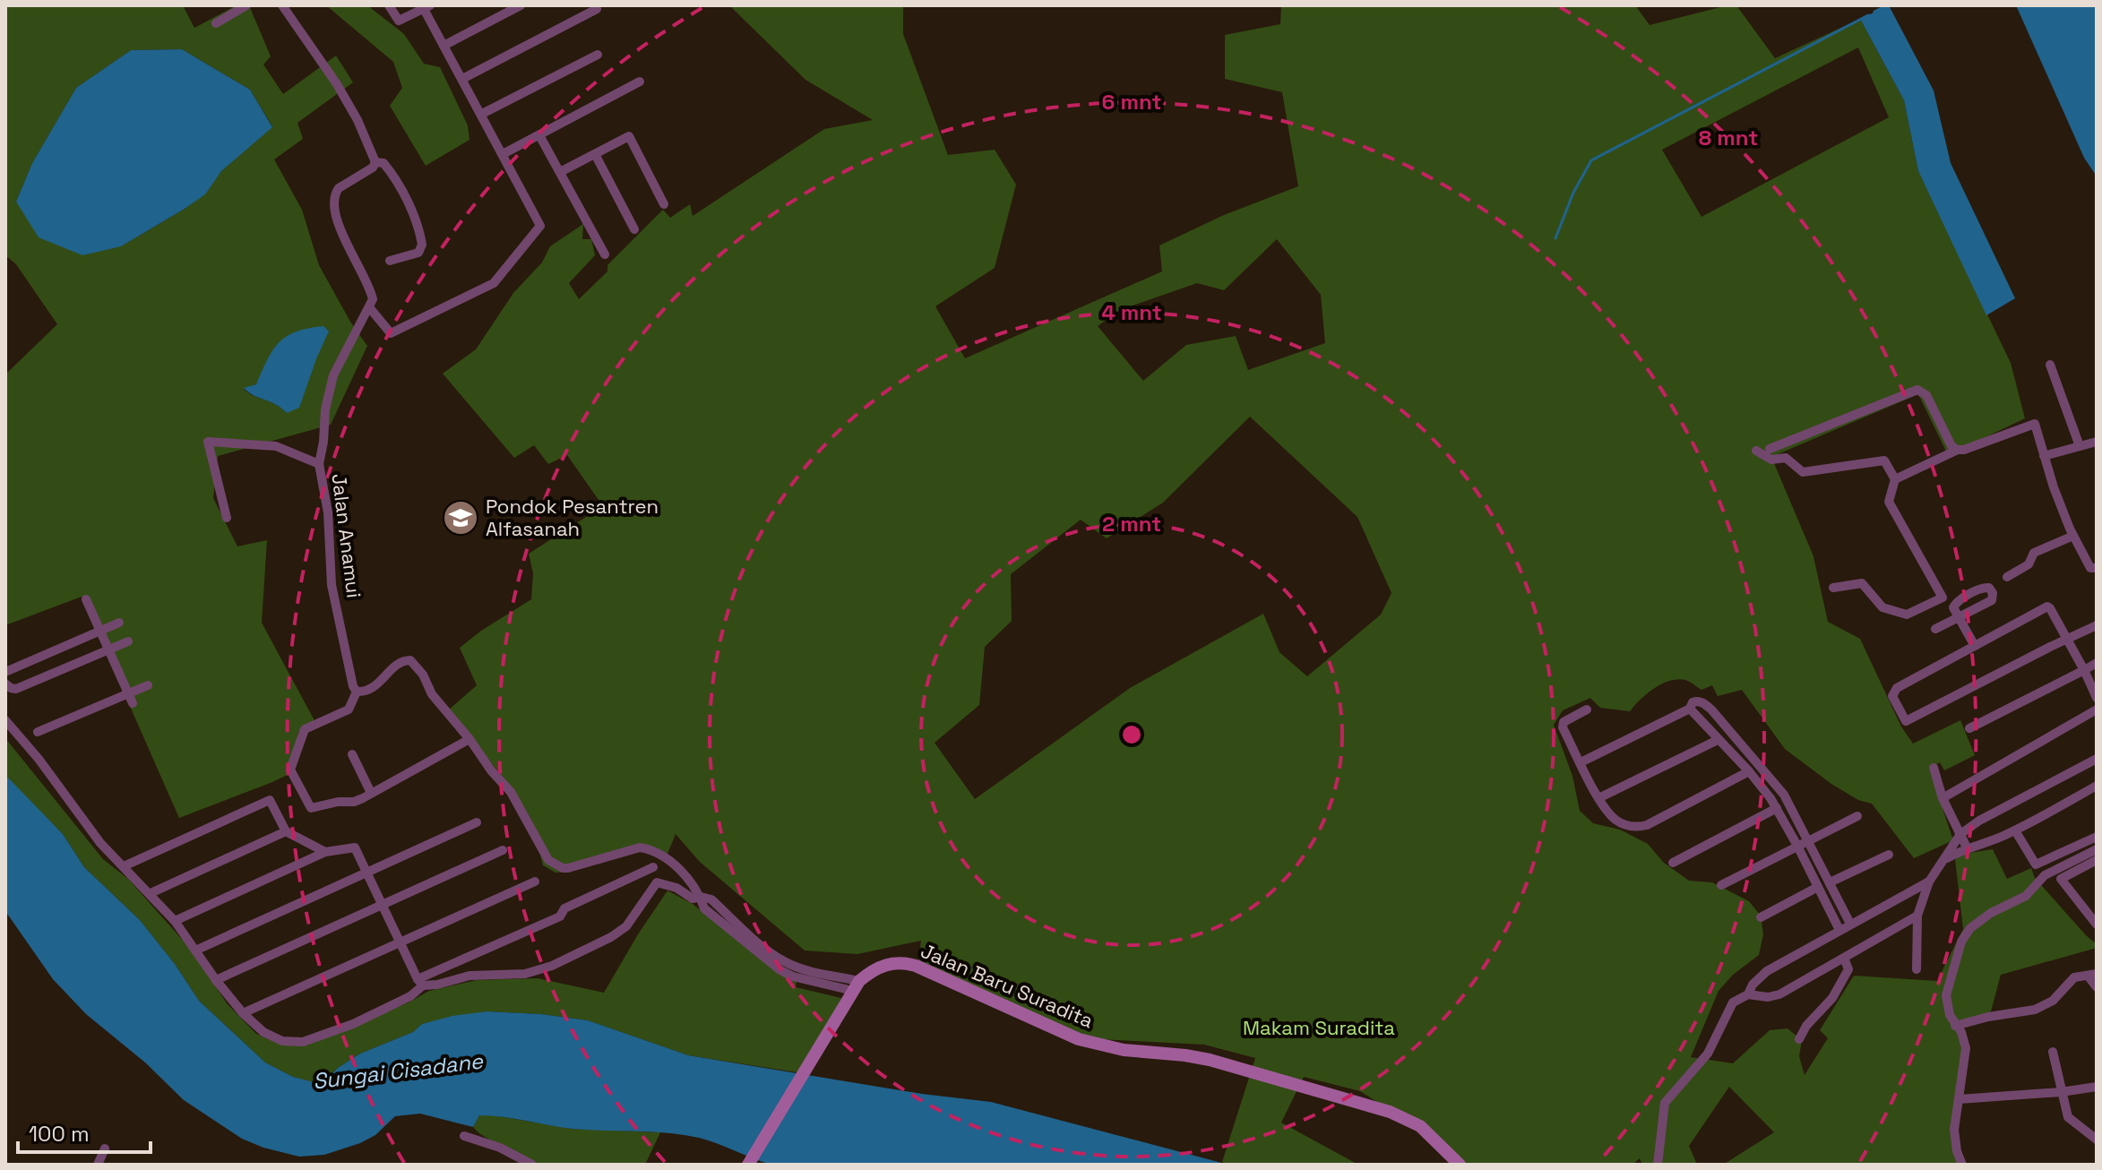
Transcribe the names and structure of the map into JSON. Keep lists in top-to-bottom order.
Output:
{
  "streets": {
    "main road": ["Jalan Baru Suradita"],
    "street": ["Jalan Anamui"]
  },
  "water": ["Sungai Cisadane"],
  "parks": ["Makam Suradita"],
  "places": {
    "school or university": ["Pondok Pesantren Alfasanah"]
  },
  "scale_bar": "100 m",
  "rings": [
    "6 mnt",
    "8 mnt",
    "4 mnt",
    "2 mnt"
  ]
}
